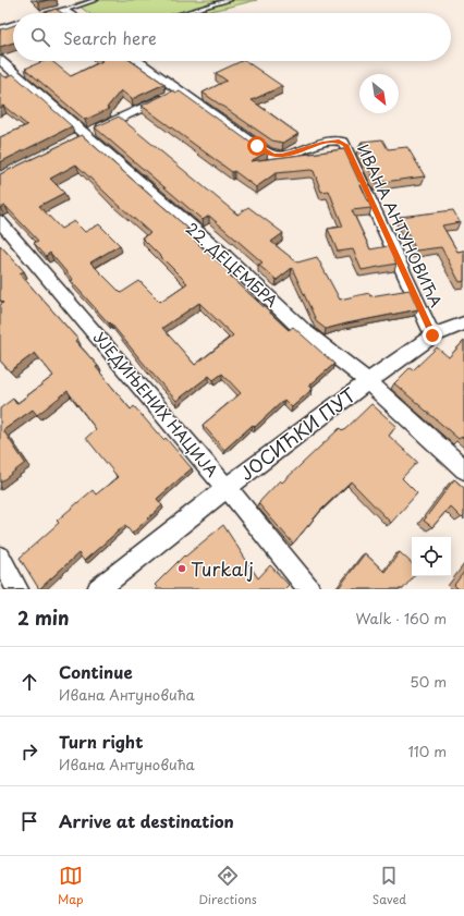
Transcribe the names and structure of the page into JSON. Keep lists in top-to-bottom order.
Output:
{
  "streets": {
    "street": [
      "ИВАНА АНТУНОВИЋА",
      "22. ДЕЦЕМБРА",
      "УЈЕДИЊЕНИХ НАЦИЈА",
      "ЈОСИЋКИ ПУТ"
    ]
  },
  "crossings": [
    ["ИВАНА АНТУНОВИЋА", "ЈОСИЋКИ ПУТ"],
    ["22. ДЕЦЕМБРА", "ЈОСИЋКИ ПУТ"],
    ["УЈЕДИЊЕНИХ НАЦИЈА", "ЈОСИЋКИ ПУТ"]
  ],
  "places": ["Turkalj"],
  "north": "bottom right",
  "page": {
    "search": "Search here",
    "heading": ["2 min", "Walk · 160 m"],
    "list": [
      ["Continue", "Ивана Антуновића", "50 m"],
      ["Turn right", "Ивана Антуновића", "110 m"],
      "Arrive at destination"
    ],
    "nav": ["Map", "Directions", "Saved"]
  }
}
